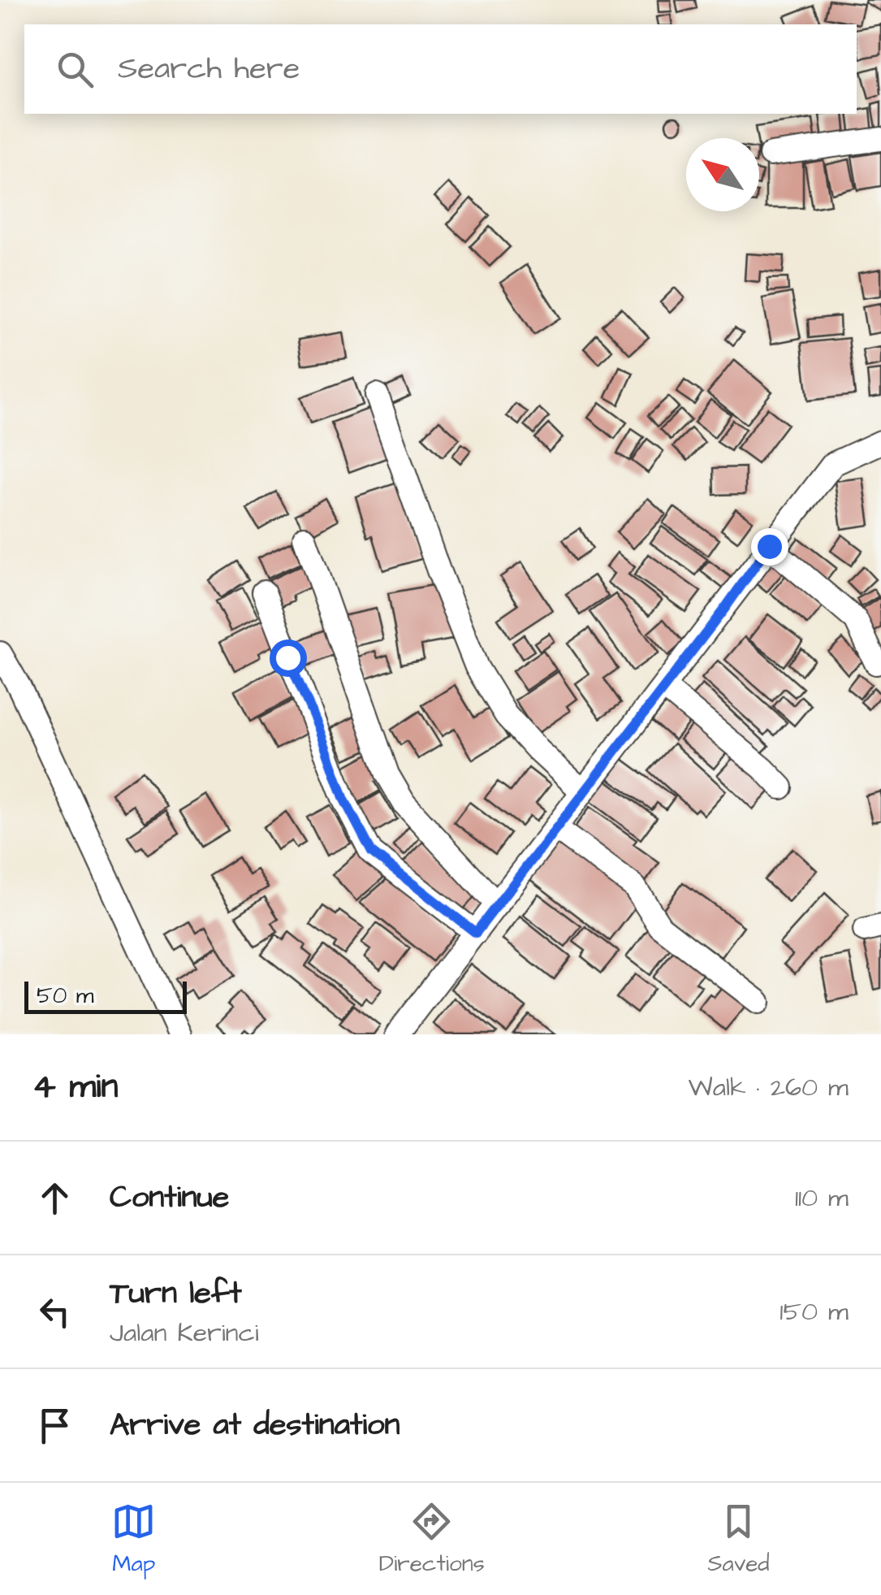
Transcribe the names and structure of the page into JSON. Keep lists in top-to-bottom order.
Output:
{
  "scale_bar": "50 m",
  "north": "top left",
  "page": {
    "search": "Search here",
    "scale": "50 m",
    "heading": ["4 min", "Walk · 260 m"],
    "list": [
      ["Continue", "110 m"],
      ["Turn left", "Jalan Kerinci", "150 m"],
      "Arrive at destination"
    ],
    "nav": ["Map", "Directions", "Saved"]
  }
}
